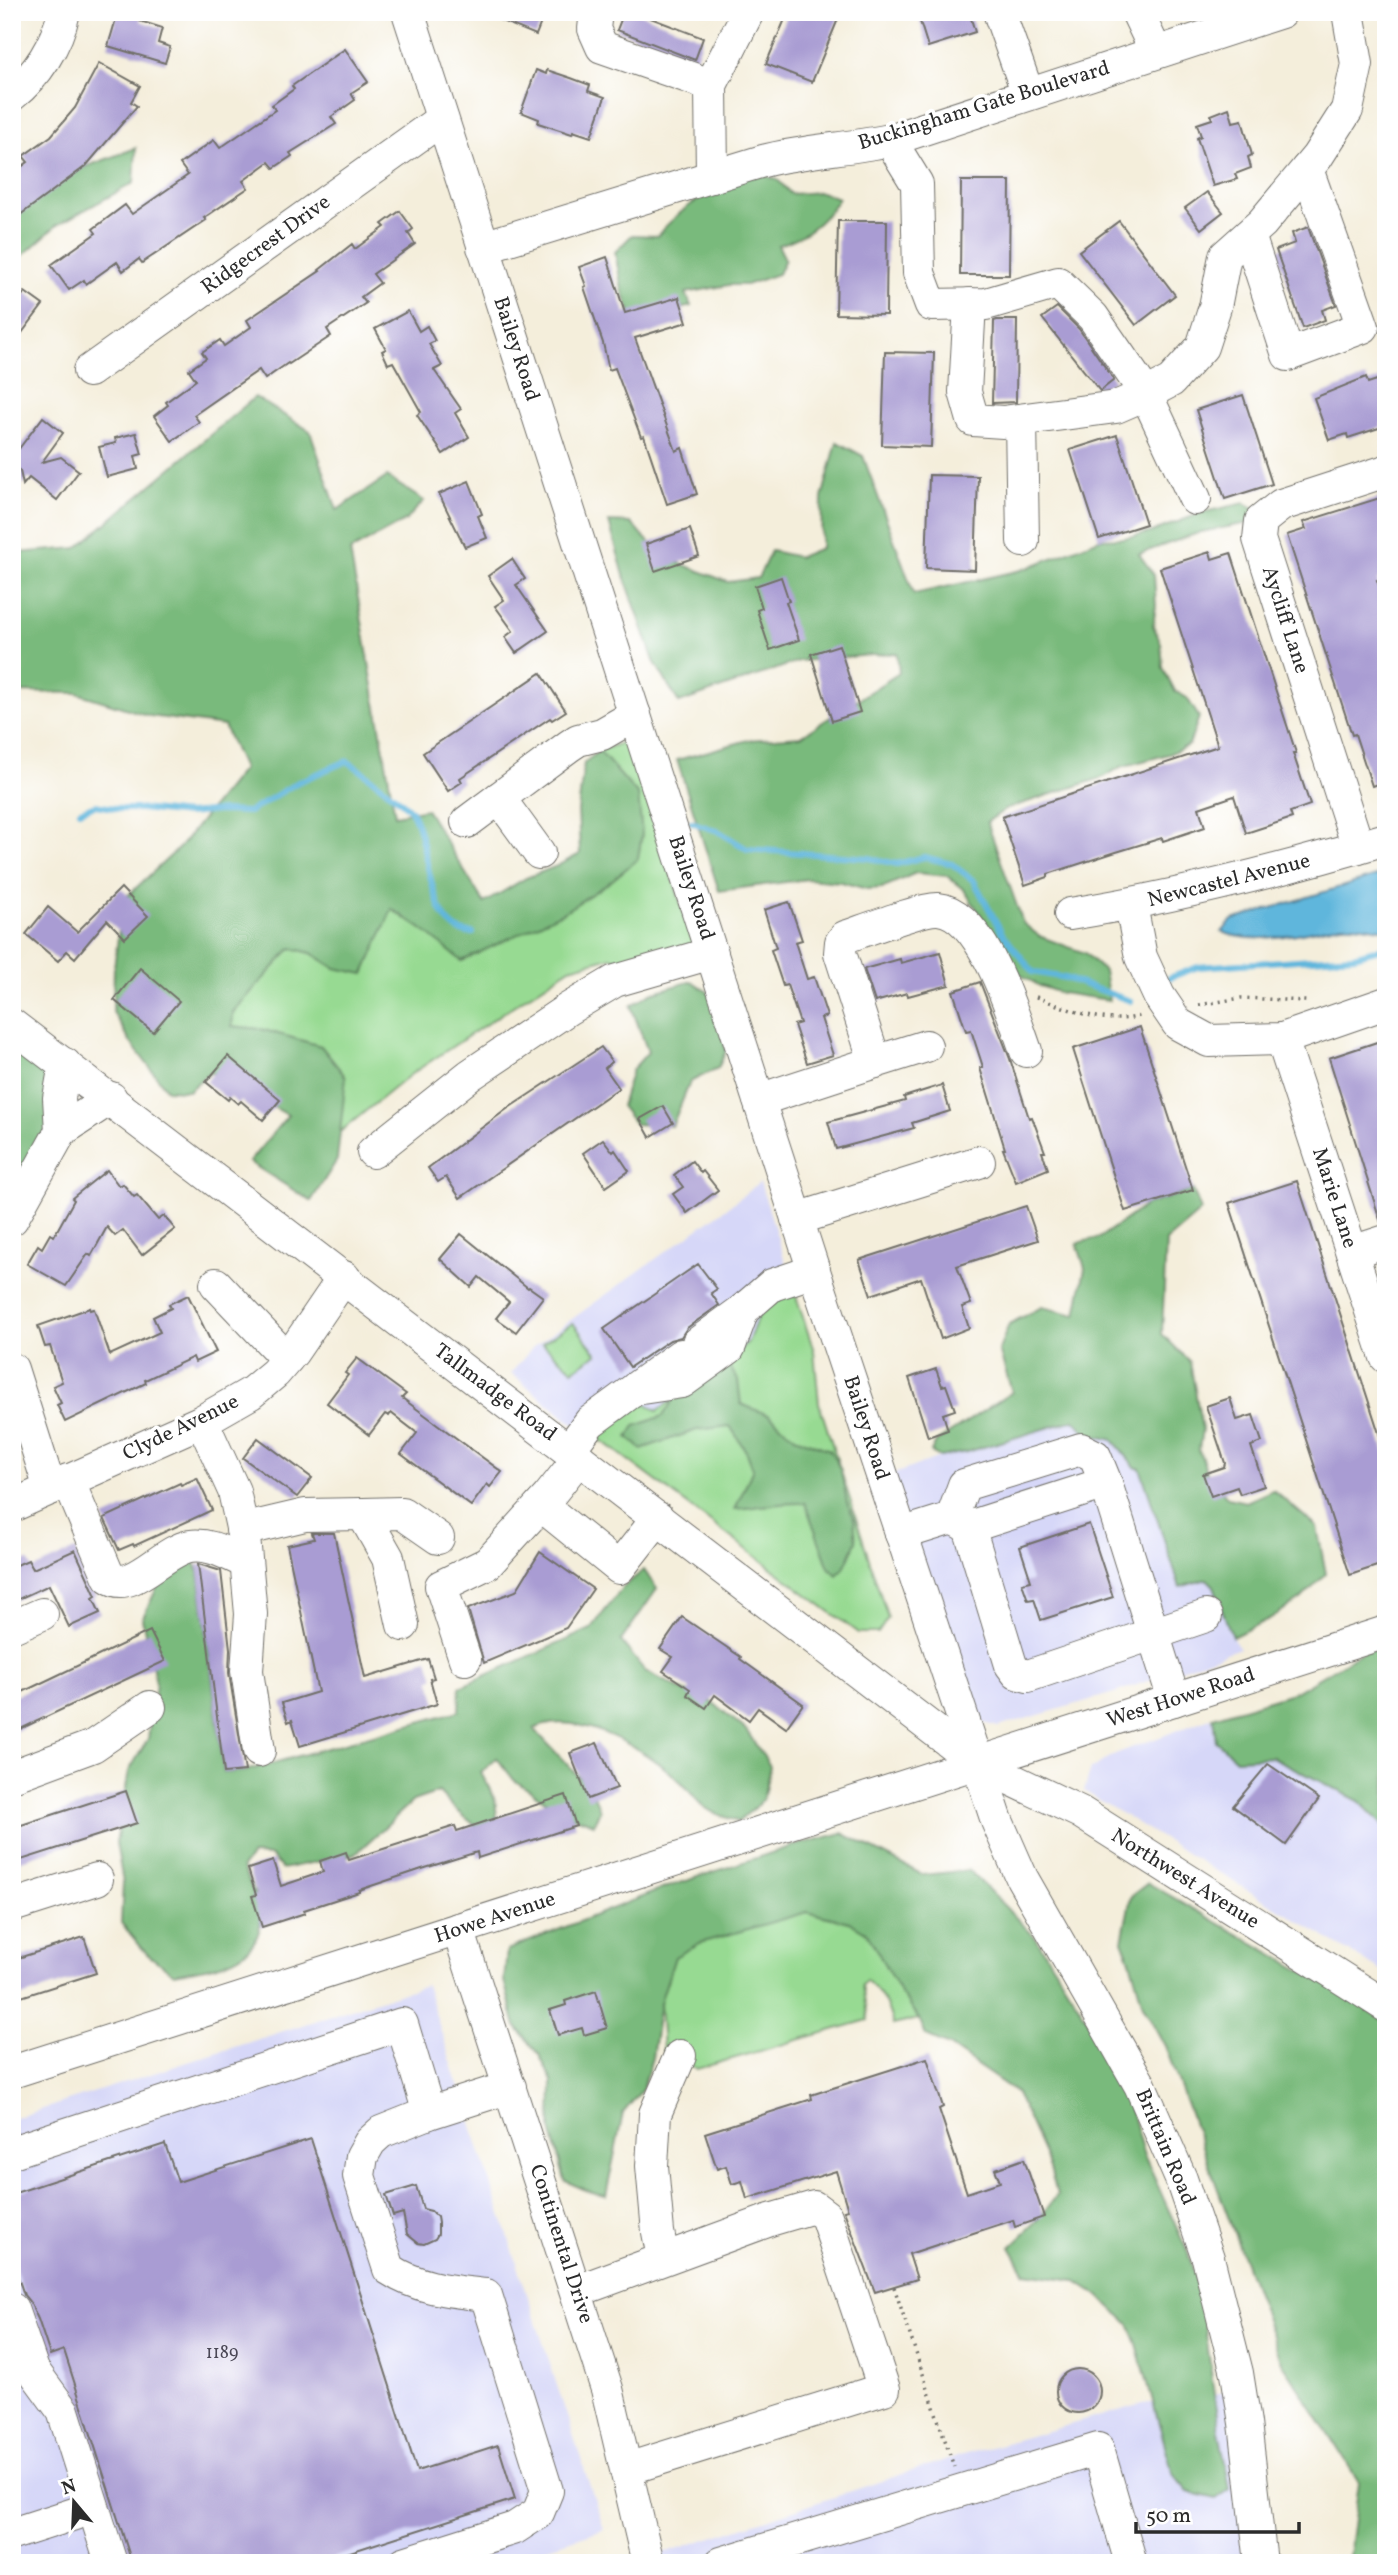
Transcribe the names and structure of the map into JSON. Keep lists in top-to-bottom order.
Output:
{
  "streets": {
    "street": [
      "Buckingham Gate Boulevard",
      "Ridgecrest Drive",
      "Bailey Road",
      "Aycliff Lane",
      "Newcastel Avenue",
      "Marie Lane",
      "Tallmadge Road",
      "Clyde Avenue",
      "West Howe Road",
      "Northwest Avenue",
      "Howe Avenue",
      "Brittain Road",
      "Continental Drive"
    ]
  },
  "crossings": [
    ["Buckingham Gate Boulevard", "Bailey Road"],
    ["Ridgecrest Drive", "Bailey Road"],
    ["Bailey Road", "Tallmadge Road"],
    ["Bailey Road", "West Howe Road"],
    ["Bailey Road", "Northwest Avenue"],
    ["Bailey Road", "Howe Avenue"],
    ["Bailey Road", "Brittain Road"],
    ["Aycliff Lane", "Newcastel Avenue"],
    ["Tallmadge Road", "Clyde Avenue"],
    ["Tallmadge Road", "West Howe Road"],
    ["Tallmadge Road", "Northwest Avenue"],
    ["Tallmadge Road", "Howe Avenue"],
    ["Tallmadge Road", "Brittain Road"],
    ["West Howe Road", "Northwest Avenue"],
    ["West Howe Road", "Howe Avenue"],
    ["West Howe Road", "Brittain Road"],
    ["Northwest Avenue", "Howe Avenue"],
    ["Northwest Avenue", "Brittain Road"],
    ["Howe Avenue", "Brittain Road"],
    ["Howe Avenue", "Continental Drive"]
  ],
  "house_numbers": ["1189"],
  "scale_bar": "50 m",
  "north": "top"
}
